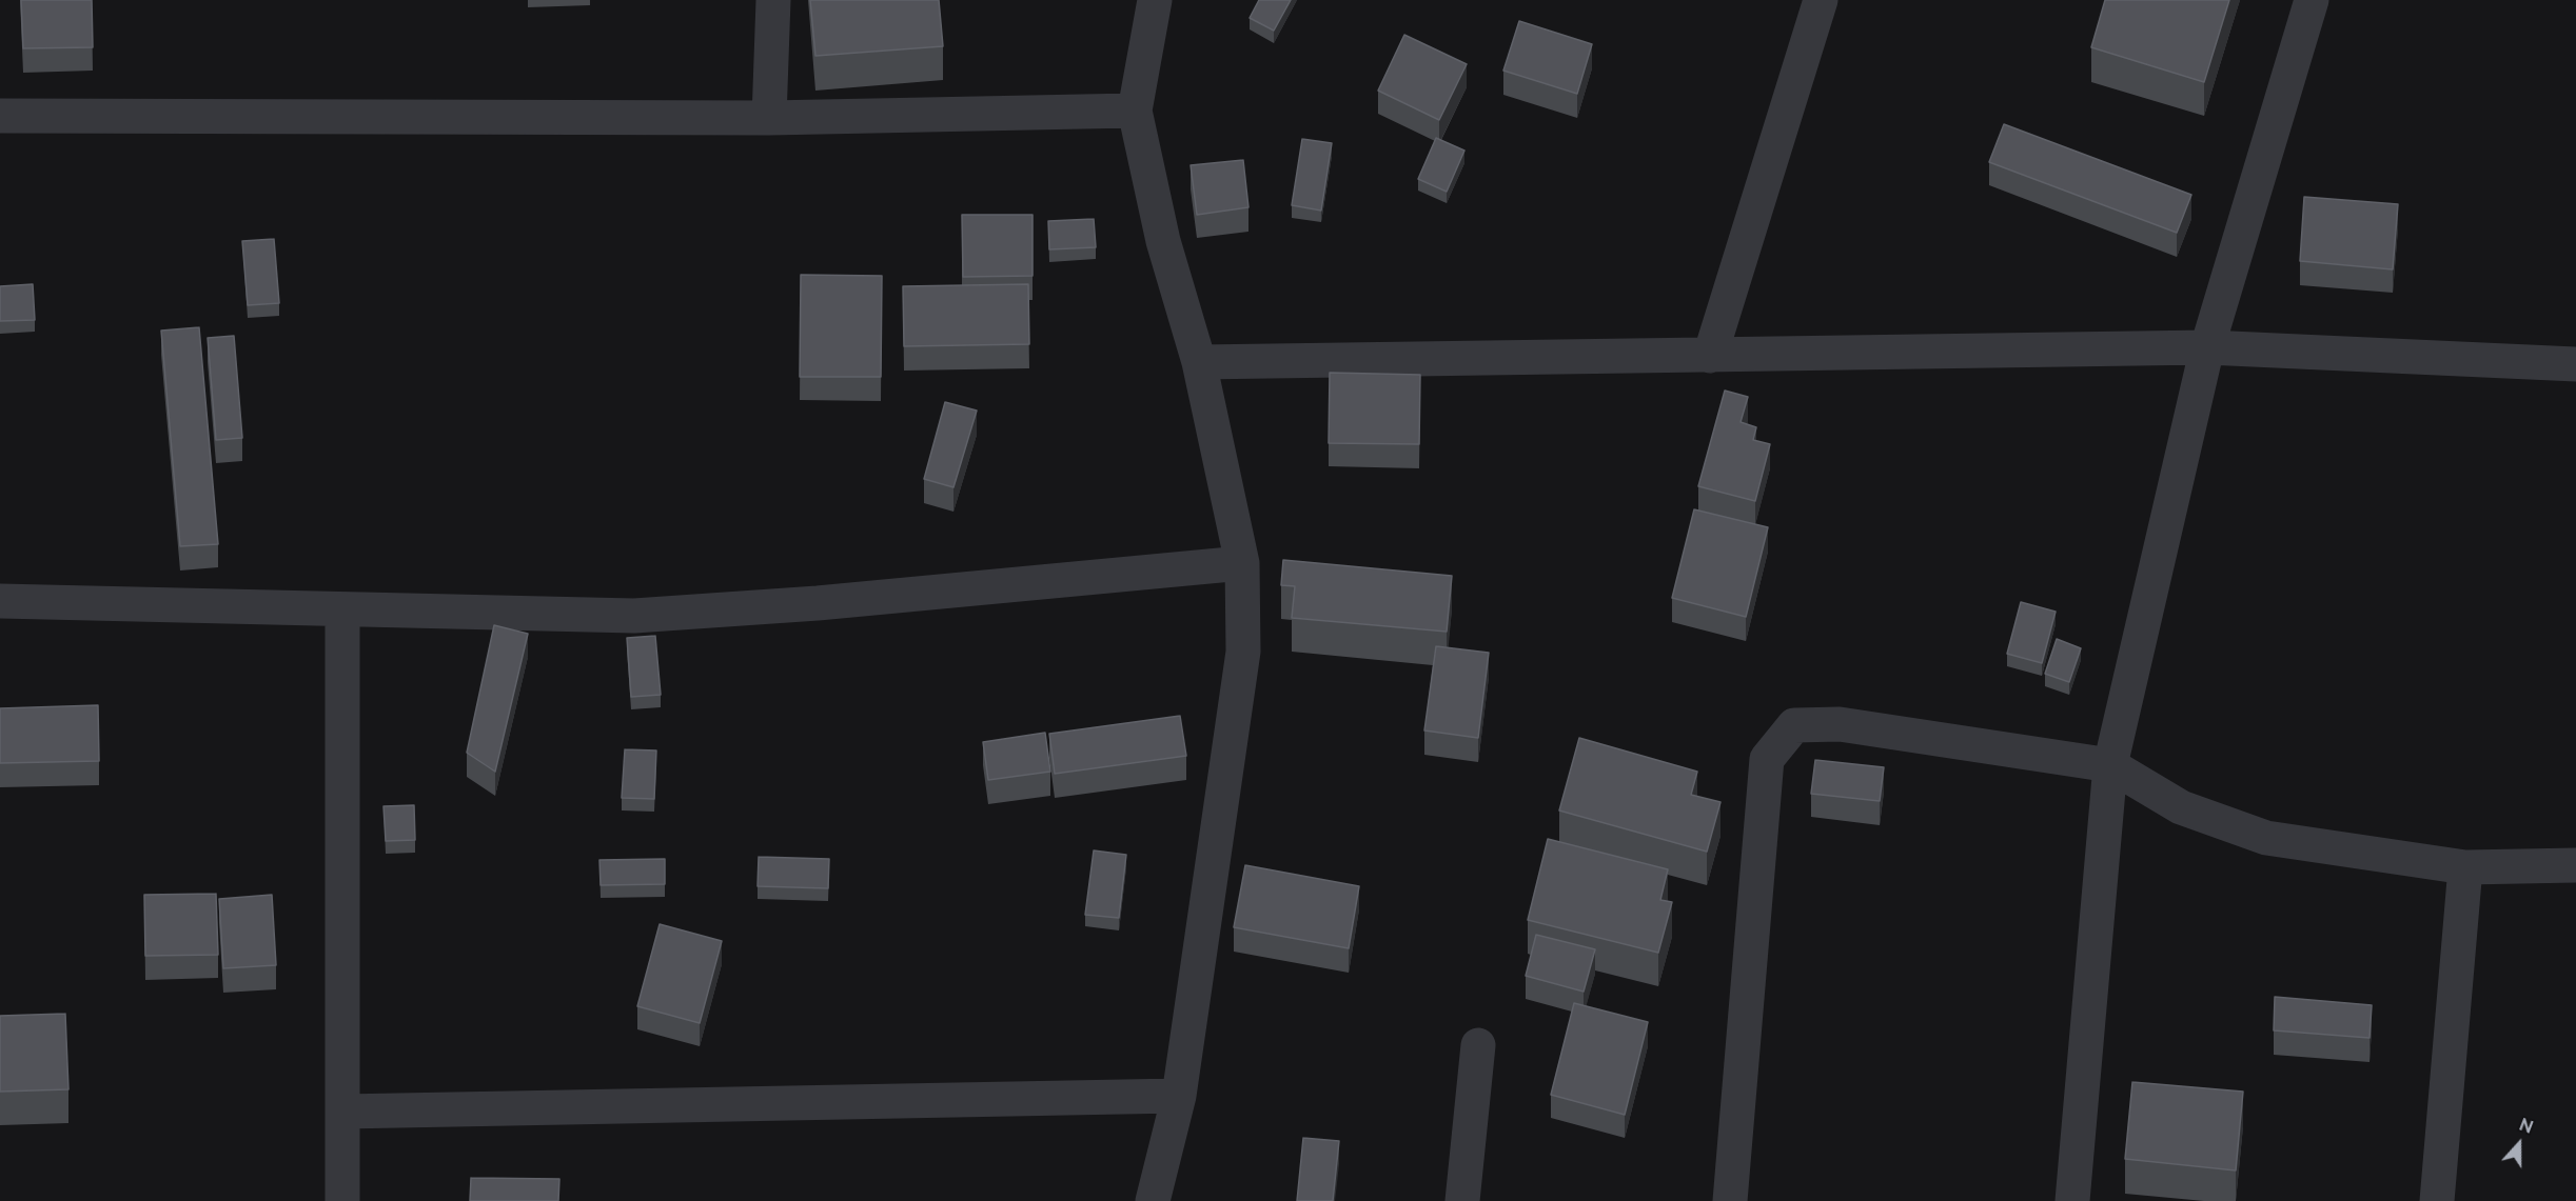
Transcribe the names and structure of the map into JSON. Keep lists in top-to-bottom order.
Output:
{
  "north": "top"
}
